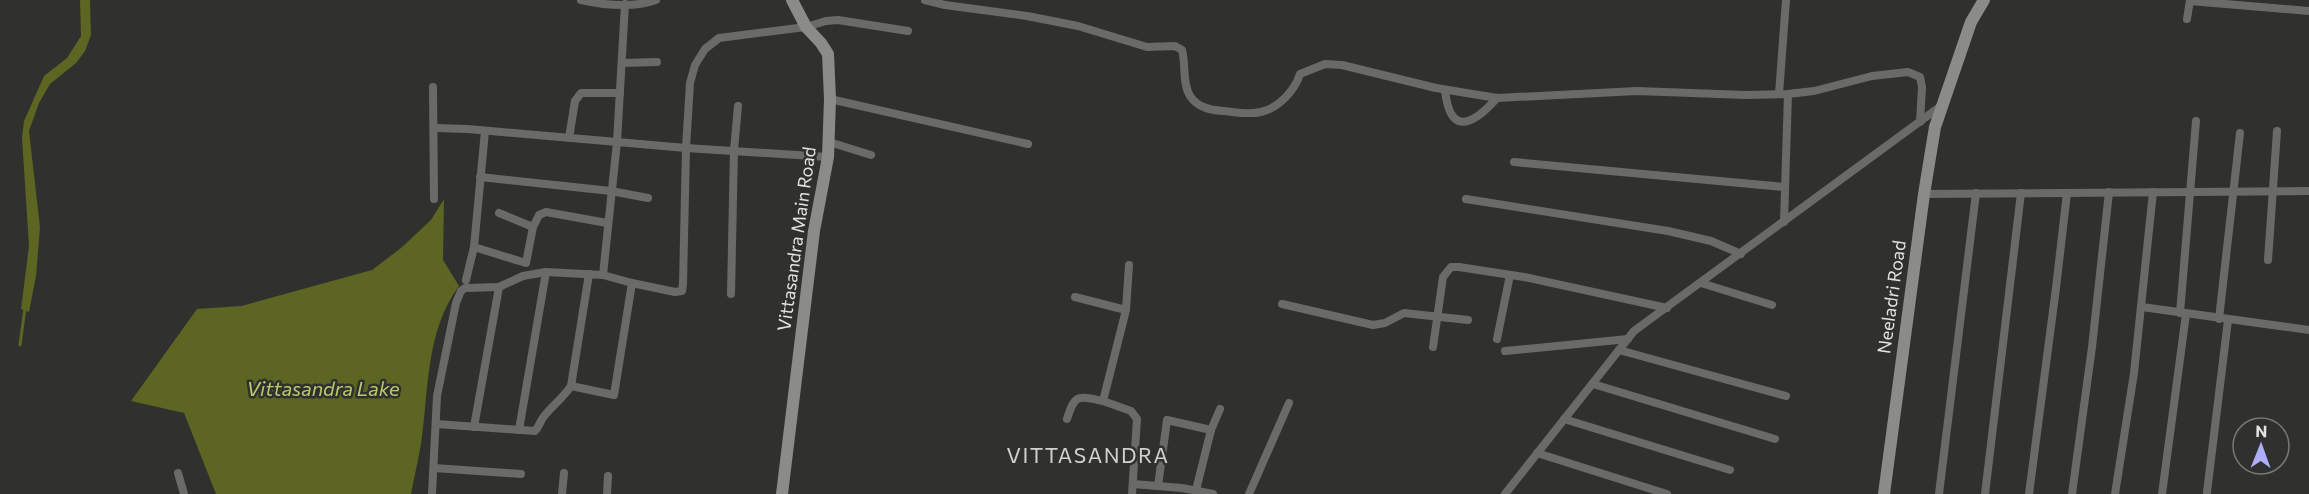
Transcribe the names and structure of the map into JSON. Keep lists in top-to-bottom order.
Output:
{
  "streets": {
    "street": ["Vittasandra Main Road", "Neeladri Road"]
  },
  "districts": ["VITTASANDRA"],
  "water": ["Vittasandra Lake"],
  "north": "top"
}
